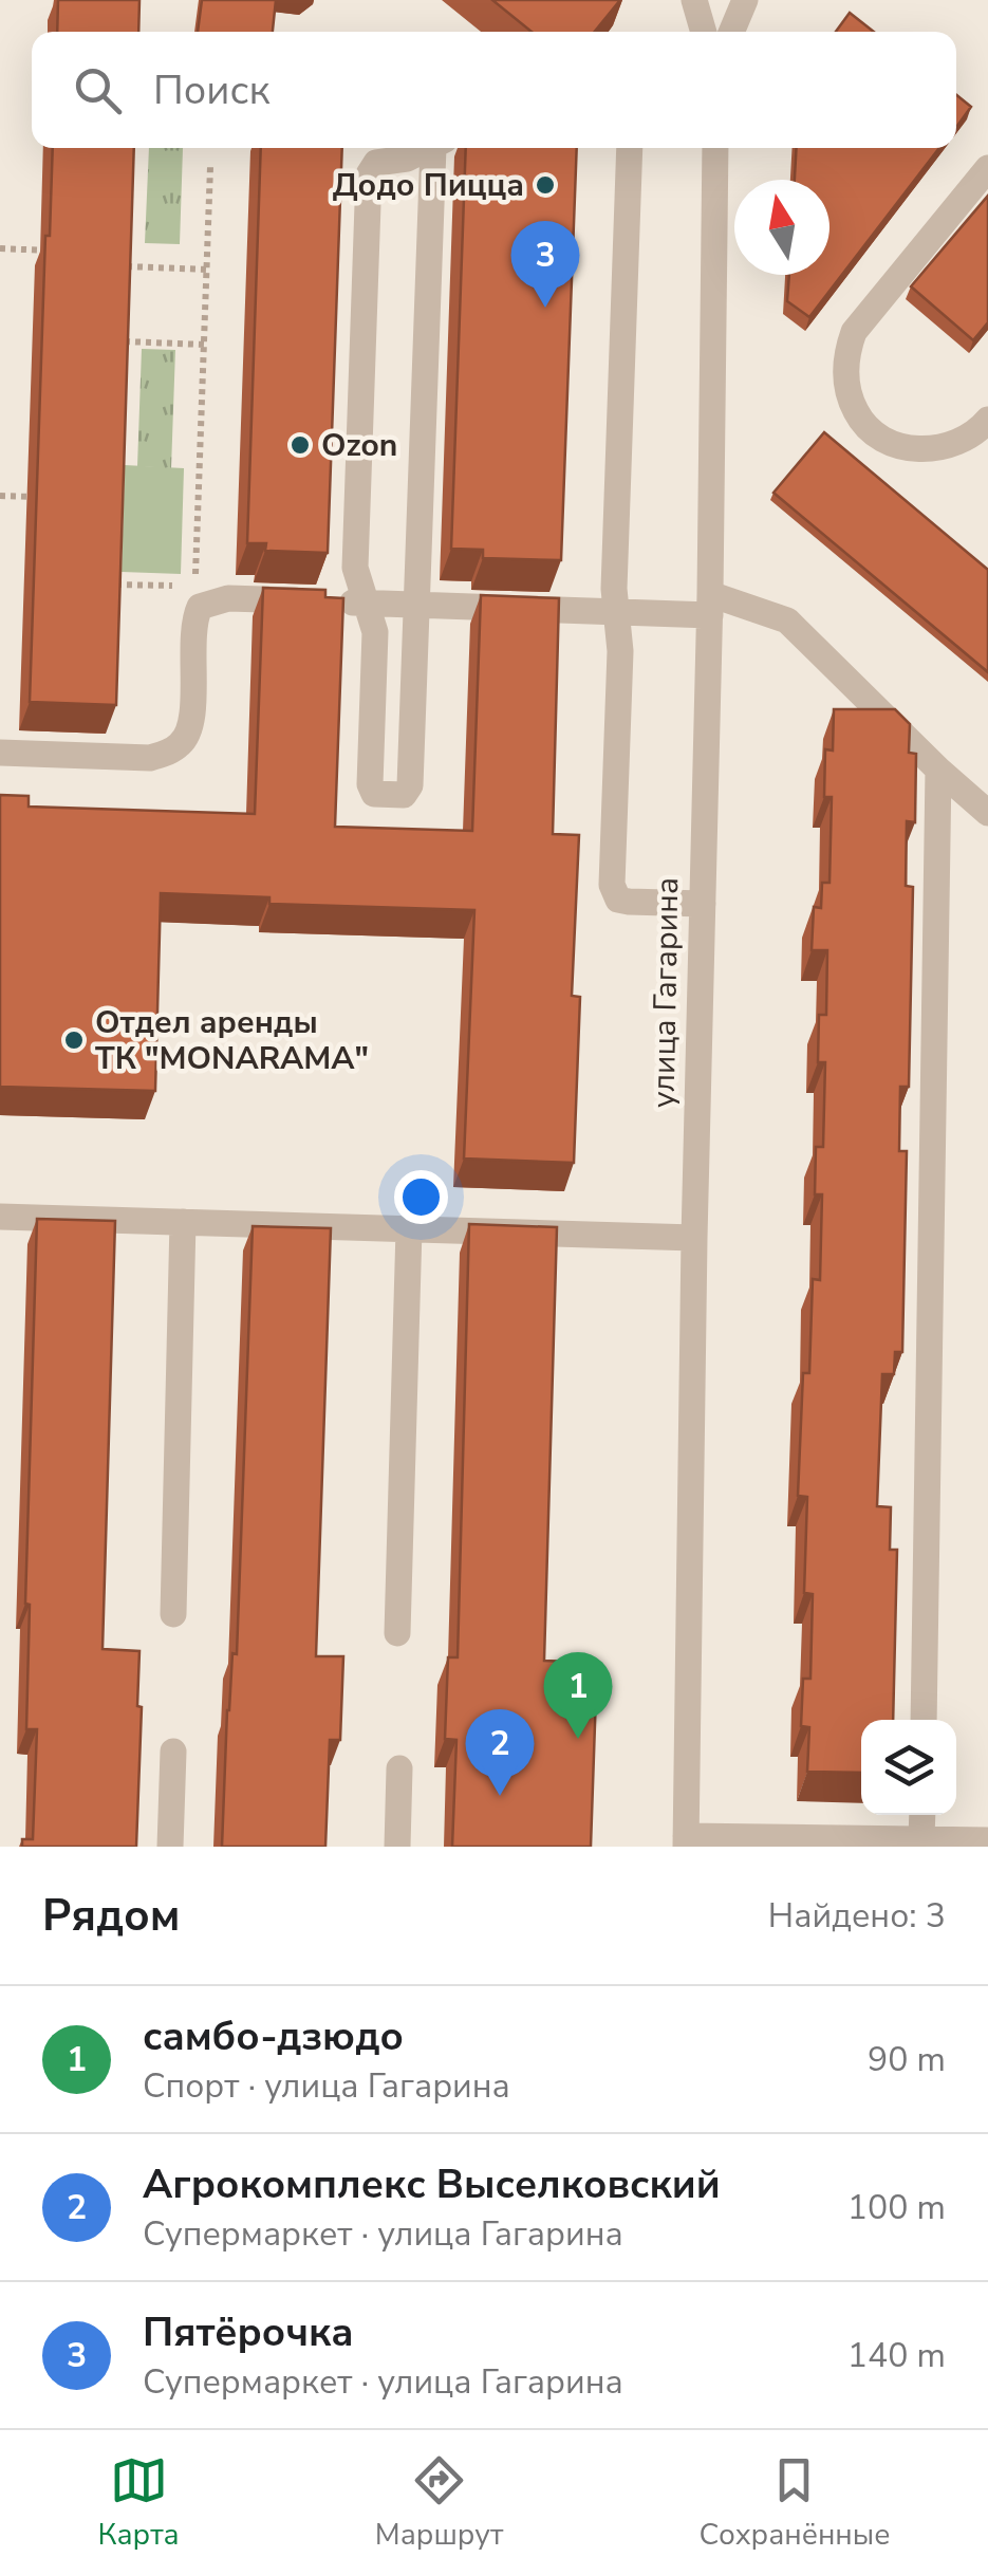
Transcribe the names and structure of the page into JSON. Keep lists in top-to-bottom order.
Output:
{
  "streets": {
    "street": ["улица Гагарина"]
  },
  "places": ["Додо Пицца", "Ozon", "Отдел аренды ТК \"MONARAMA\""],
  "north": "top",
  "page": {
    "search": "Поиск",
    "pins": ["3", "1", "2"],
    "heading": ["Рядом", "Найдено: 3"],
    "list": [
      {
        "mark": "1",
        "name": "самбо-дзюдо",
        "note": "Спорт · улица Гагарина",
        "value": "90 m"
      },
      {
        "mark": "2",
        "name": "Агрокомплекс Выселковский",
        "note": "Супермаркет · улица Гагарина",
        "value": "100 m"
      },
      {
        "mark": "3",
        "name": "Пятёрочка",
        "note": "Супермаркет · улица Гагарина",
        "value": "140 m"
      }
    ],
    "nav": ["Карта", "Маршрут", "Сохранённые"]
  }
}
